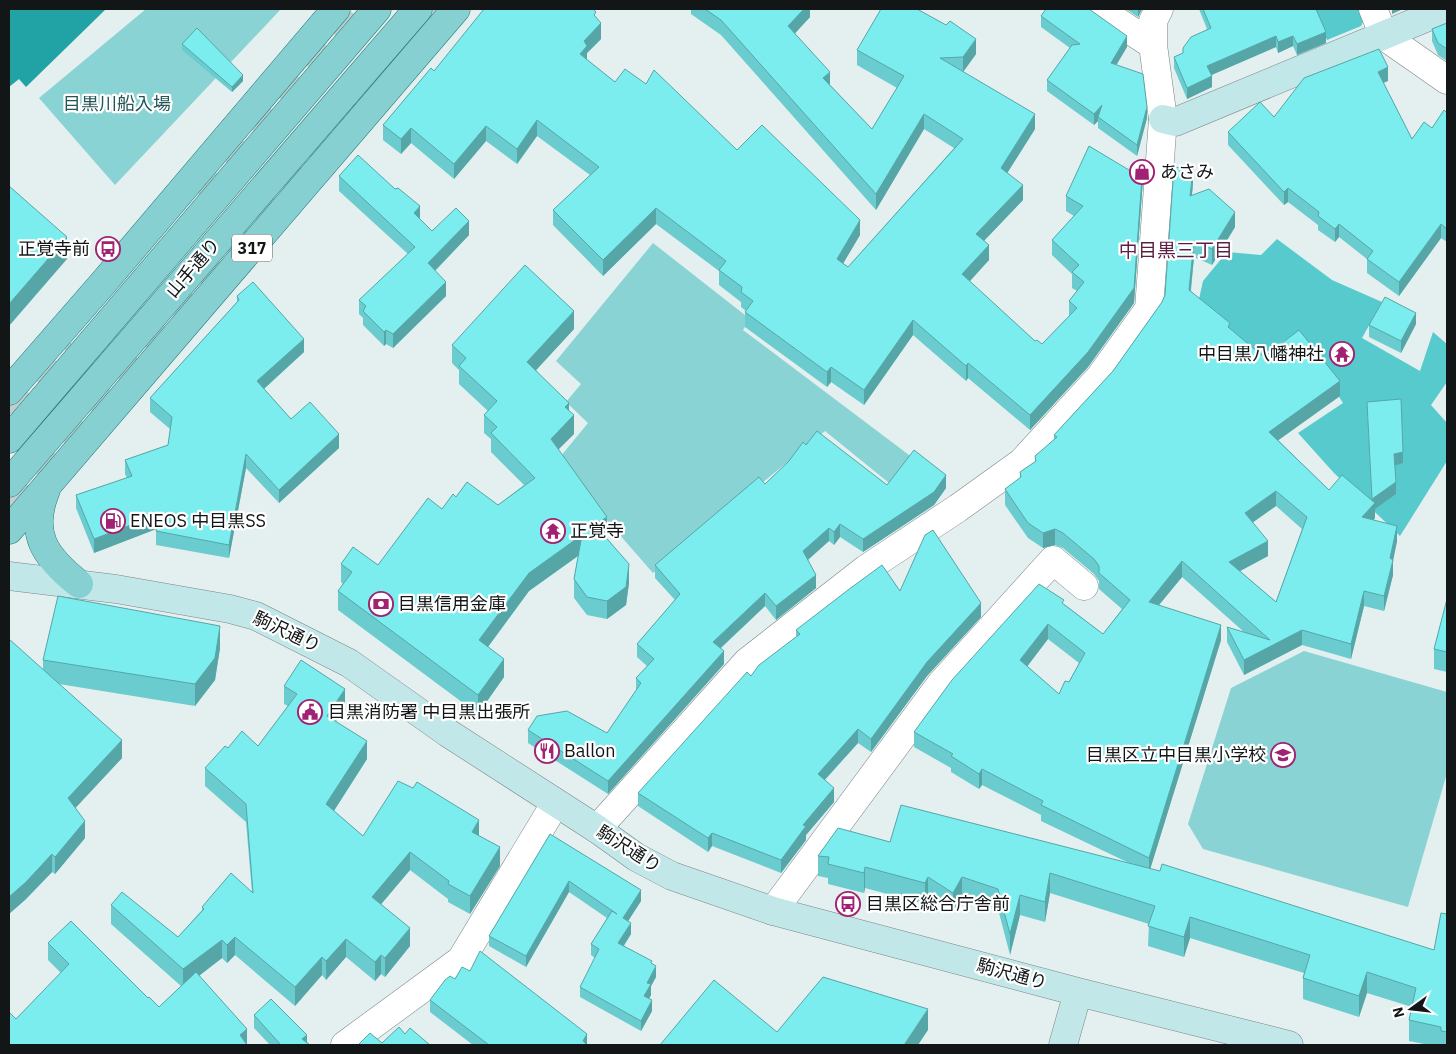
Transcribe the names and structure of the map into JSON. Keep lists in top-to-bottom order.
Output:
{
  "streets": {
    "main road": ["317", "山手通り", "駒沢通り"]
  },
  "districts": ["中目黒三丁目"],
  "parks": ["目黒川船入場"],
  "places": {
    "shop": ["あさみ"],
    "bus stop": ["正覚寺前", "目黒区総合庁舎前"],
    "temple": ["中目黒八幡神社", "正覚寺"],
    "fuel station": ["ENEOS 中目黒SS"],
    "bank": ["目黒信用金庫"],
    "public building": ["目黒消防署 中目黒出張所"],
    "restaurant": ["Ballon"],
    "school or university": ["目黒区立中目黒小学校"]
  },
  "north": "left"
}
